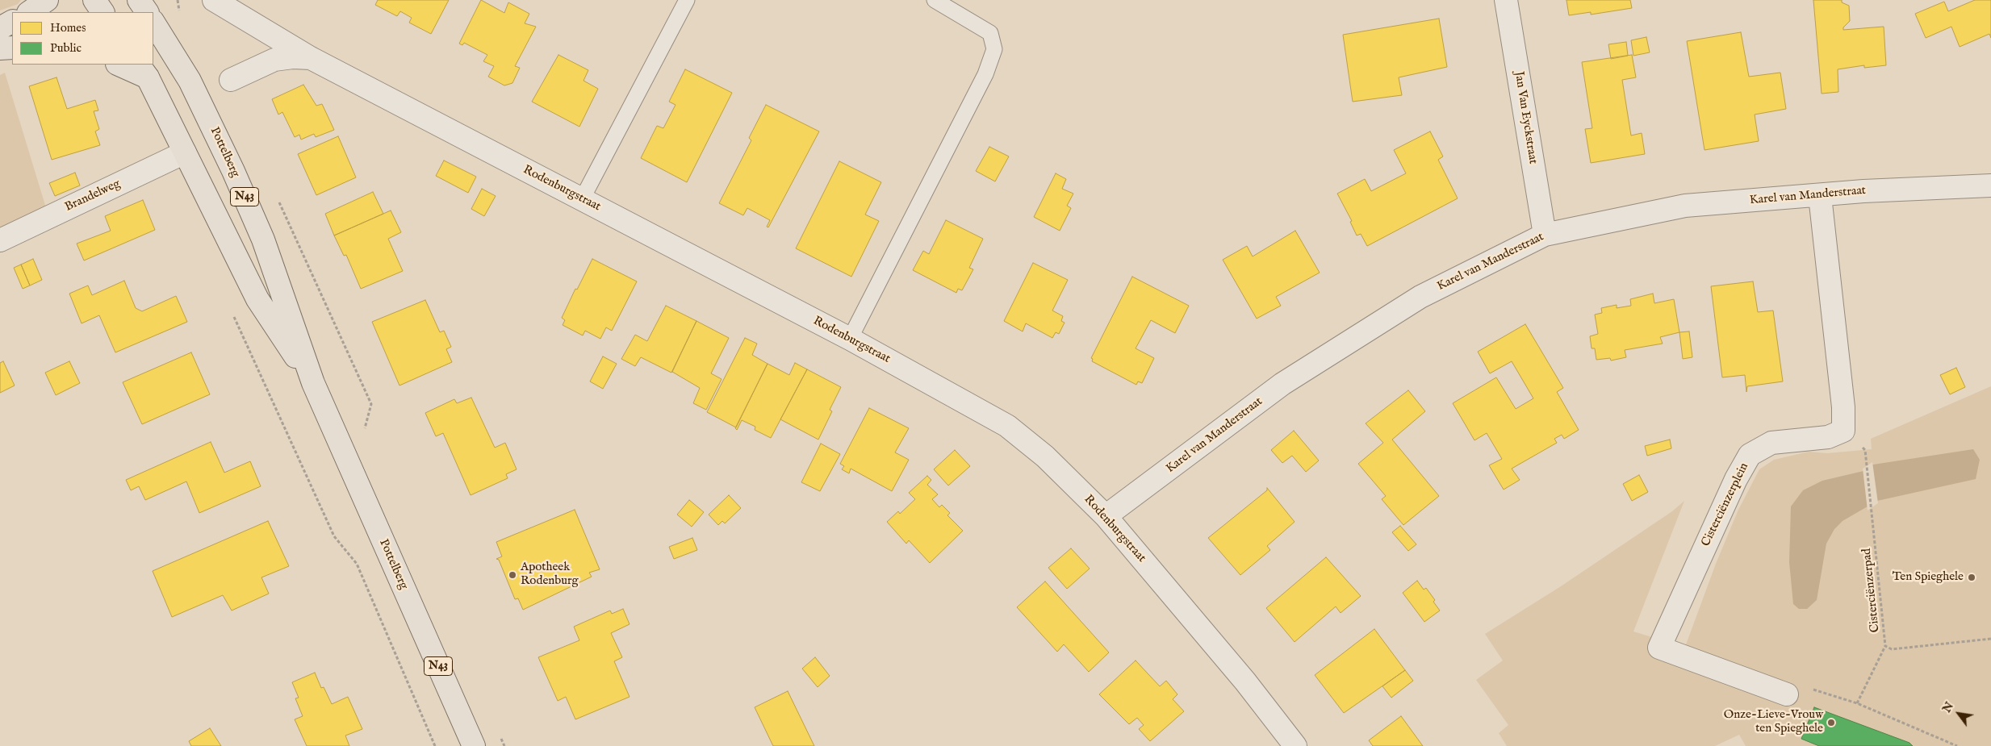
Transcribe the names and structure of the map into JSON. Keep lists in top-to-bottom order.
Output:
{
  "streets": {
    "main road": ["Pottelberg", "N43"],
    "street": [
      "Jan Van Eyckstraat",
      "Rodenburgstraat",
      "Brandelweg",
      "Karel van Manderstraat",
      "Cisterciënzerplein"
    ],
    "path": ["Cisterciënzerpad"]
  },
  "crossings": [
    ["Jan Van Eyckstraat", "Karel van Manderstraat"],
    ["Pottelberg", "Brandelweg"],
    ["Rodenburgstraat", "Karel van Manderstraat"],
    ["Karel van Manderstraat", "Cisterciënzerplein"]
  ],
  "places": ["Apotheek Rodenburg", "Ten Spieghele", "Onze-Lieve-Vrouw ten Spieghele"],
  "legend": ["Homes", "Public"],
  "north": "top left"
}
